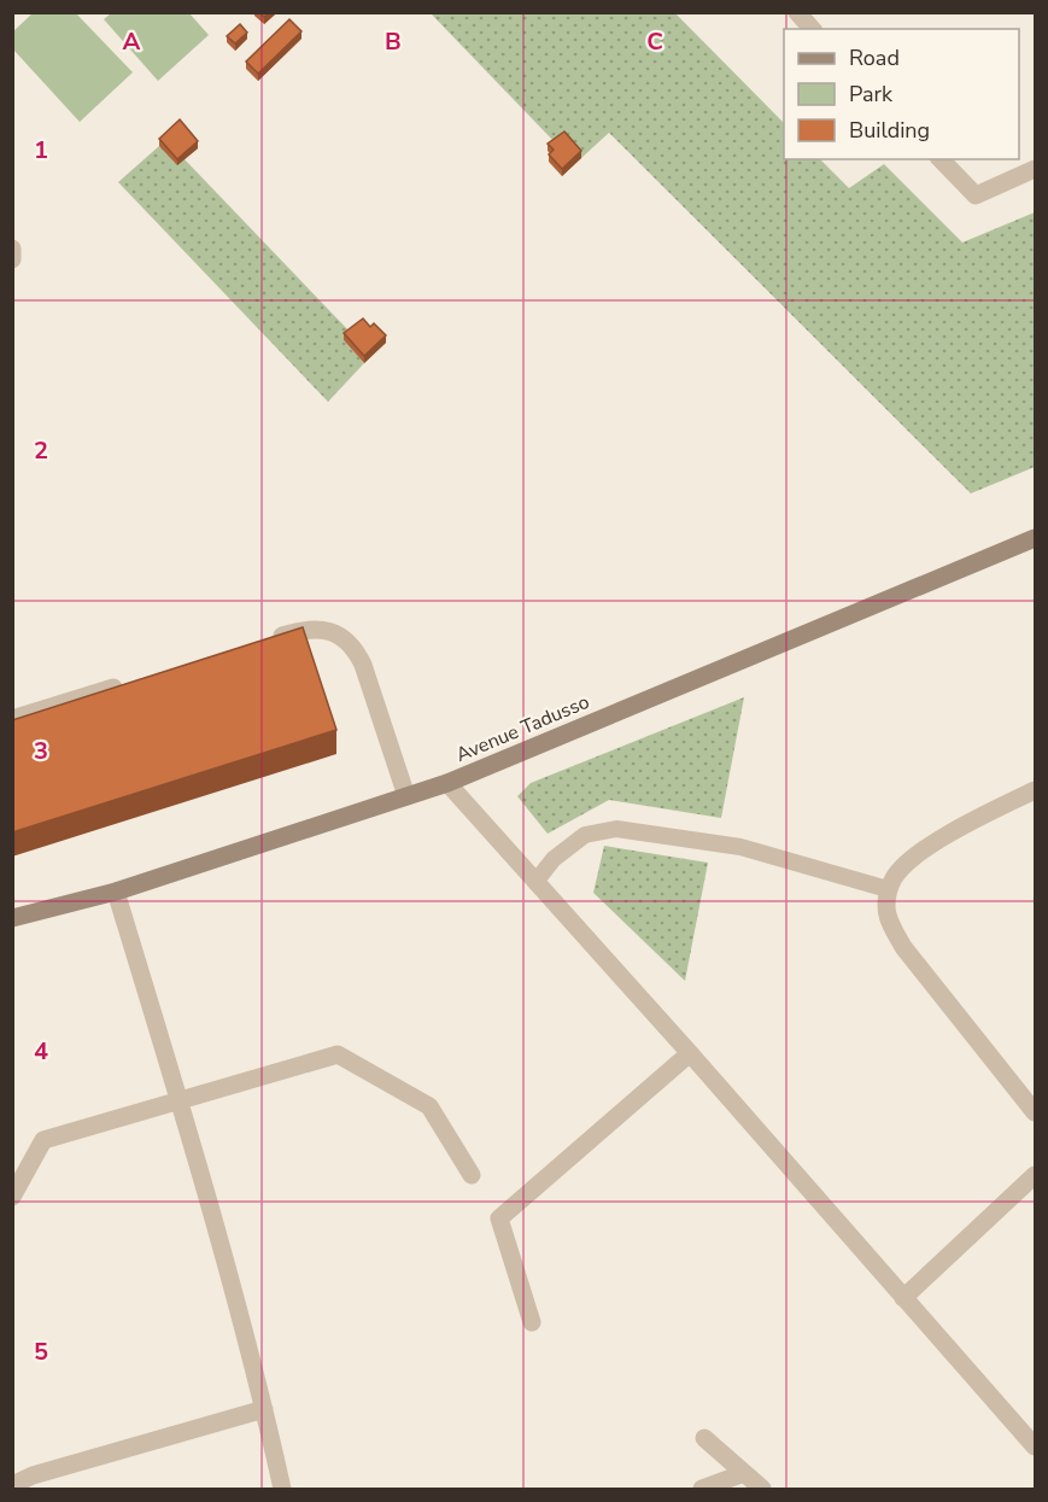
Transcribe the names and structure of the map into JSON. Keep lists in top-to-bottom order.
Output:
{
  "streets": {
    "street": ["Avenue Tadusso"]
  },
  "legend": ["Road", "Park", "Building"],
  "grid": {
    "columns": ["A", "B", "C"],
    "rows": [
      "1",
      "2",
      "3",
      "4",
      "5"
    ]
  }
}
